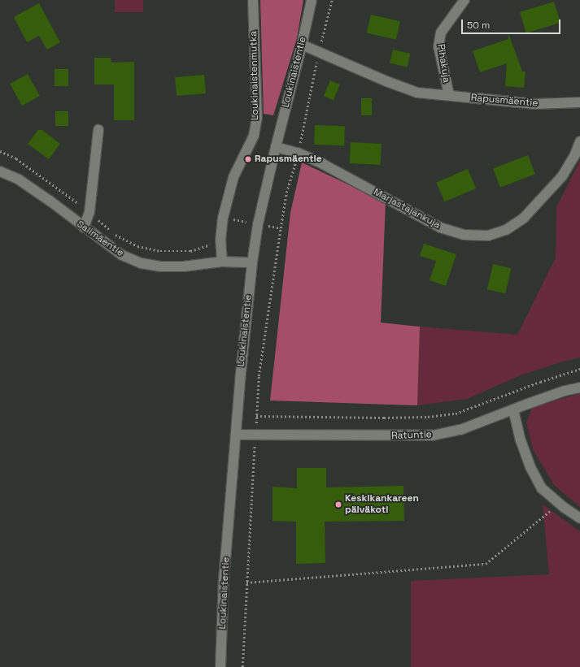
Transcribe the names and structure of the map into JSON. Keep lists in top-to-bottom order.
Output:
{
  "streets": {
    "street": [
      "Pihakuja",
      "Loukinaistentie",
      "Loukinaistenmutka",
      "Rapusmäentie",
      "Marjastajankuja",
      "Salimäentie",
      "Ratuntie"
    ]
  },
  "crossings": [
    ["Pihakuja", "Rapusmäentie"],
    ["Loukinaistentie", "Rapusmäentie"],
    ["Loukinaistentie", "Marjastajankuja"],
    ["Loukinaistentie", "Salimäentie"],
    ["Loukinaistentie", "Ratuntie"],
    ["Loukinaistenmutka", "Salimäentie"]
  ],
  "places": ["Rapusmäentie", "Keskikankareen päiväkoti"],
  "scale_bar": "50 m"
}
